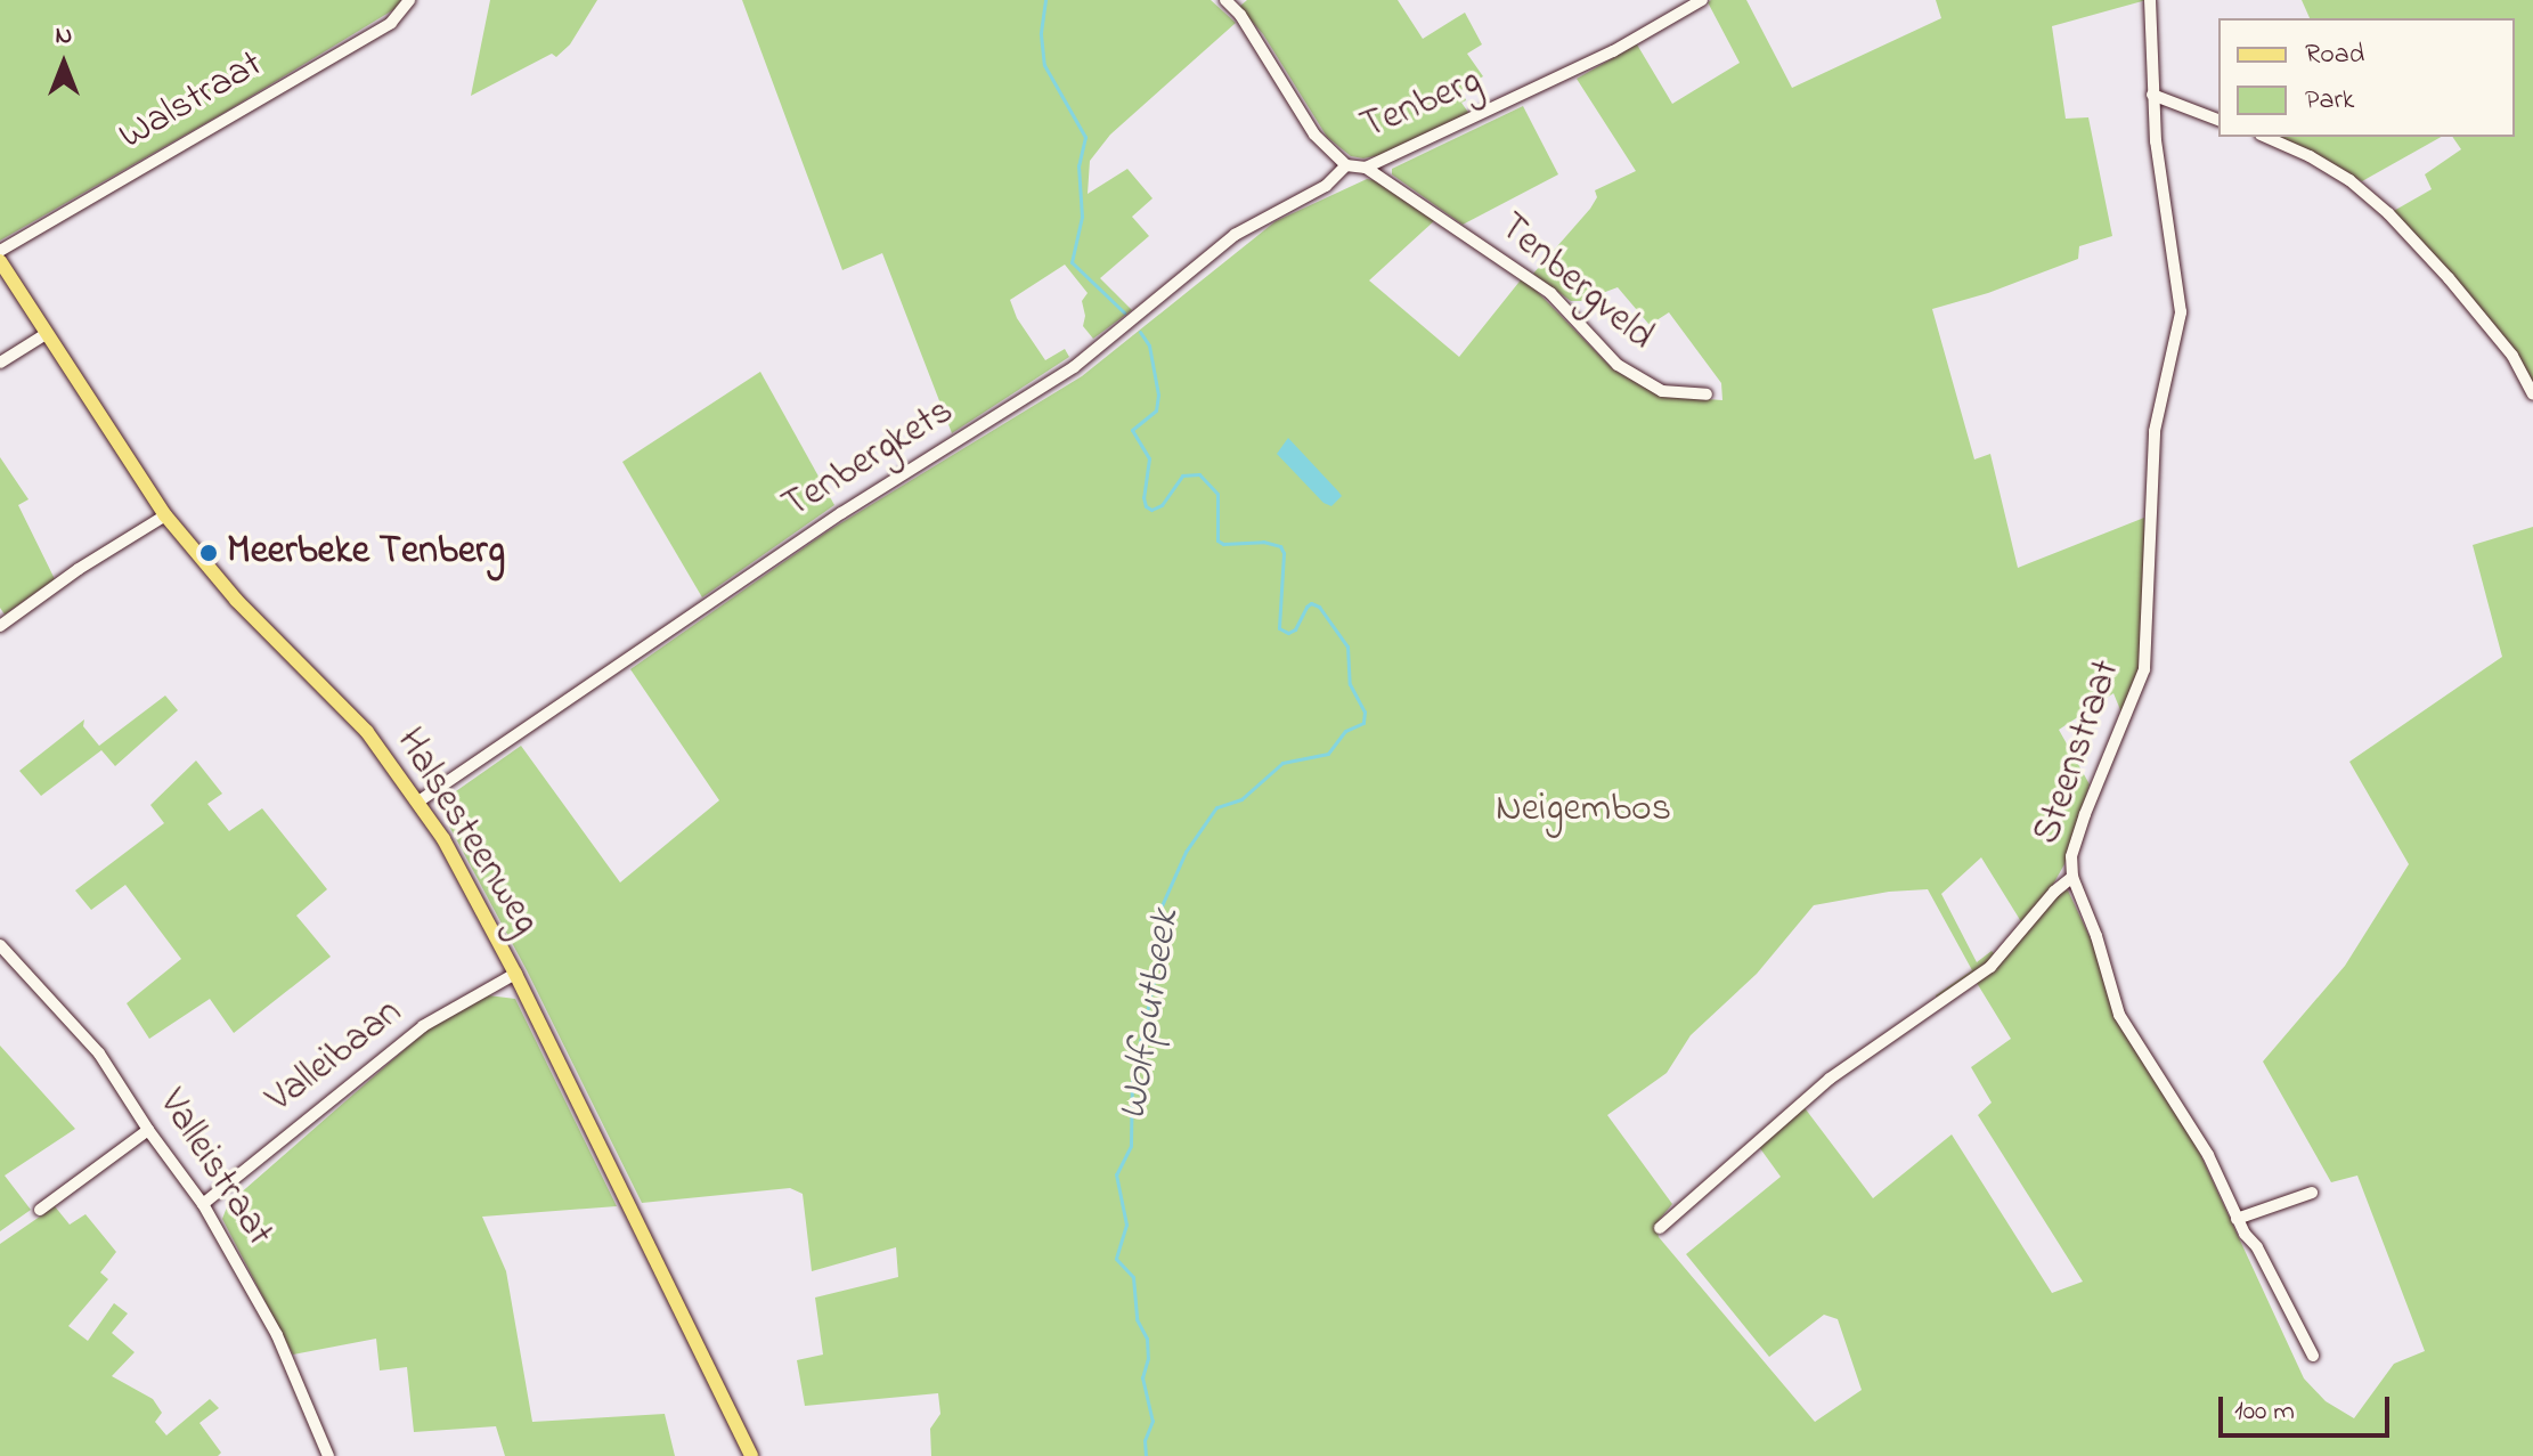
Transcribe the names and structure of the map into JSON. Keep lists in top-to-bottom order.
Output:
{
  "streets": {
    "main road": ["Halsesteenweg"],
    "street": [
      "Walstraat",
      "Tenberg",
      "Tenbergveld",
      "Tenbergkets",
      "Steenstraat",
      "Valleibaan",
      "Valleistraat"
    ]
  },
  "crossings": [
    ["Tenberg", "Tenbergveld"],
    ["Tenberg", "Tenbergkets"],
    ["Tenbergkets", "Halsesteenweg"],
    ["Halsesteenweg", "Valleibaan"],
    ["Valleibaan", "Valleistraat"]
  ],
  "water": ["Wolfputbeek"],
  "parks": ["Neigembos"],
  "places": ["Meerbeke Tenberg"],
  "legend": ["Road", "Park"],
  "scale_bar": "100 m",
  "north": "top"
}
